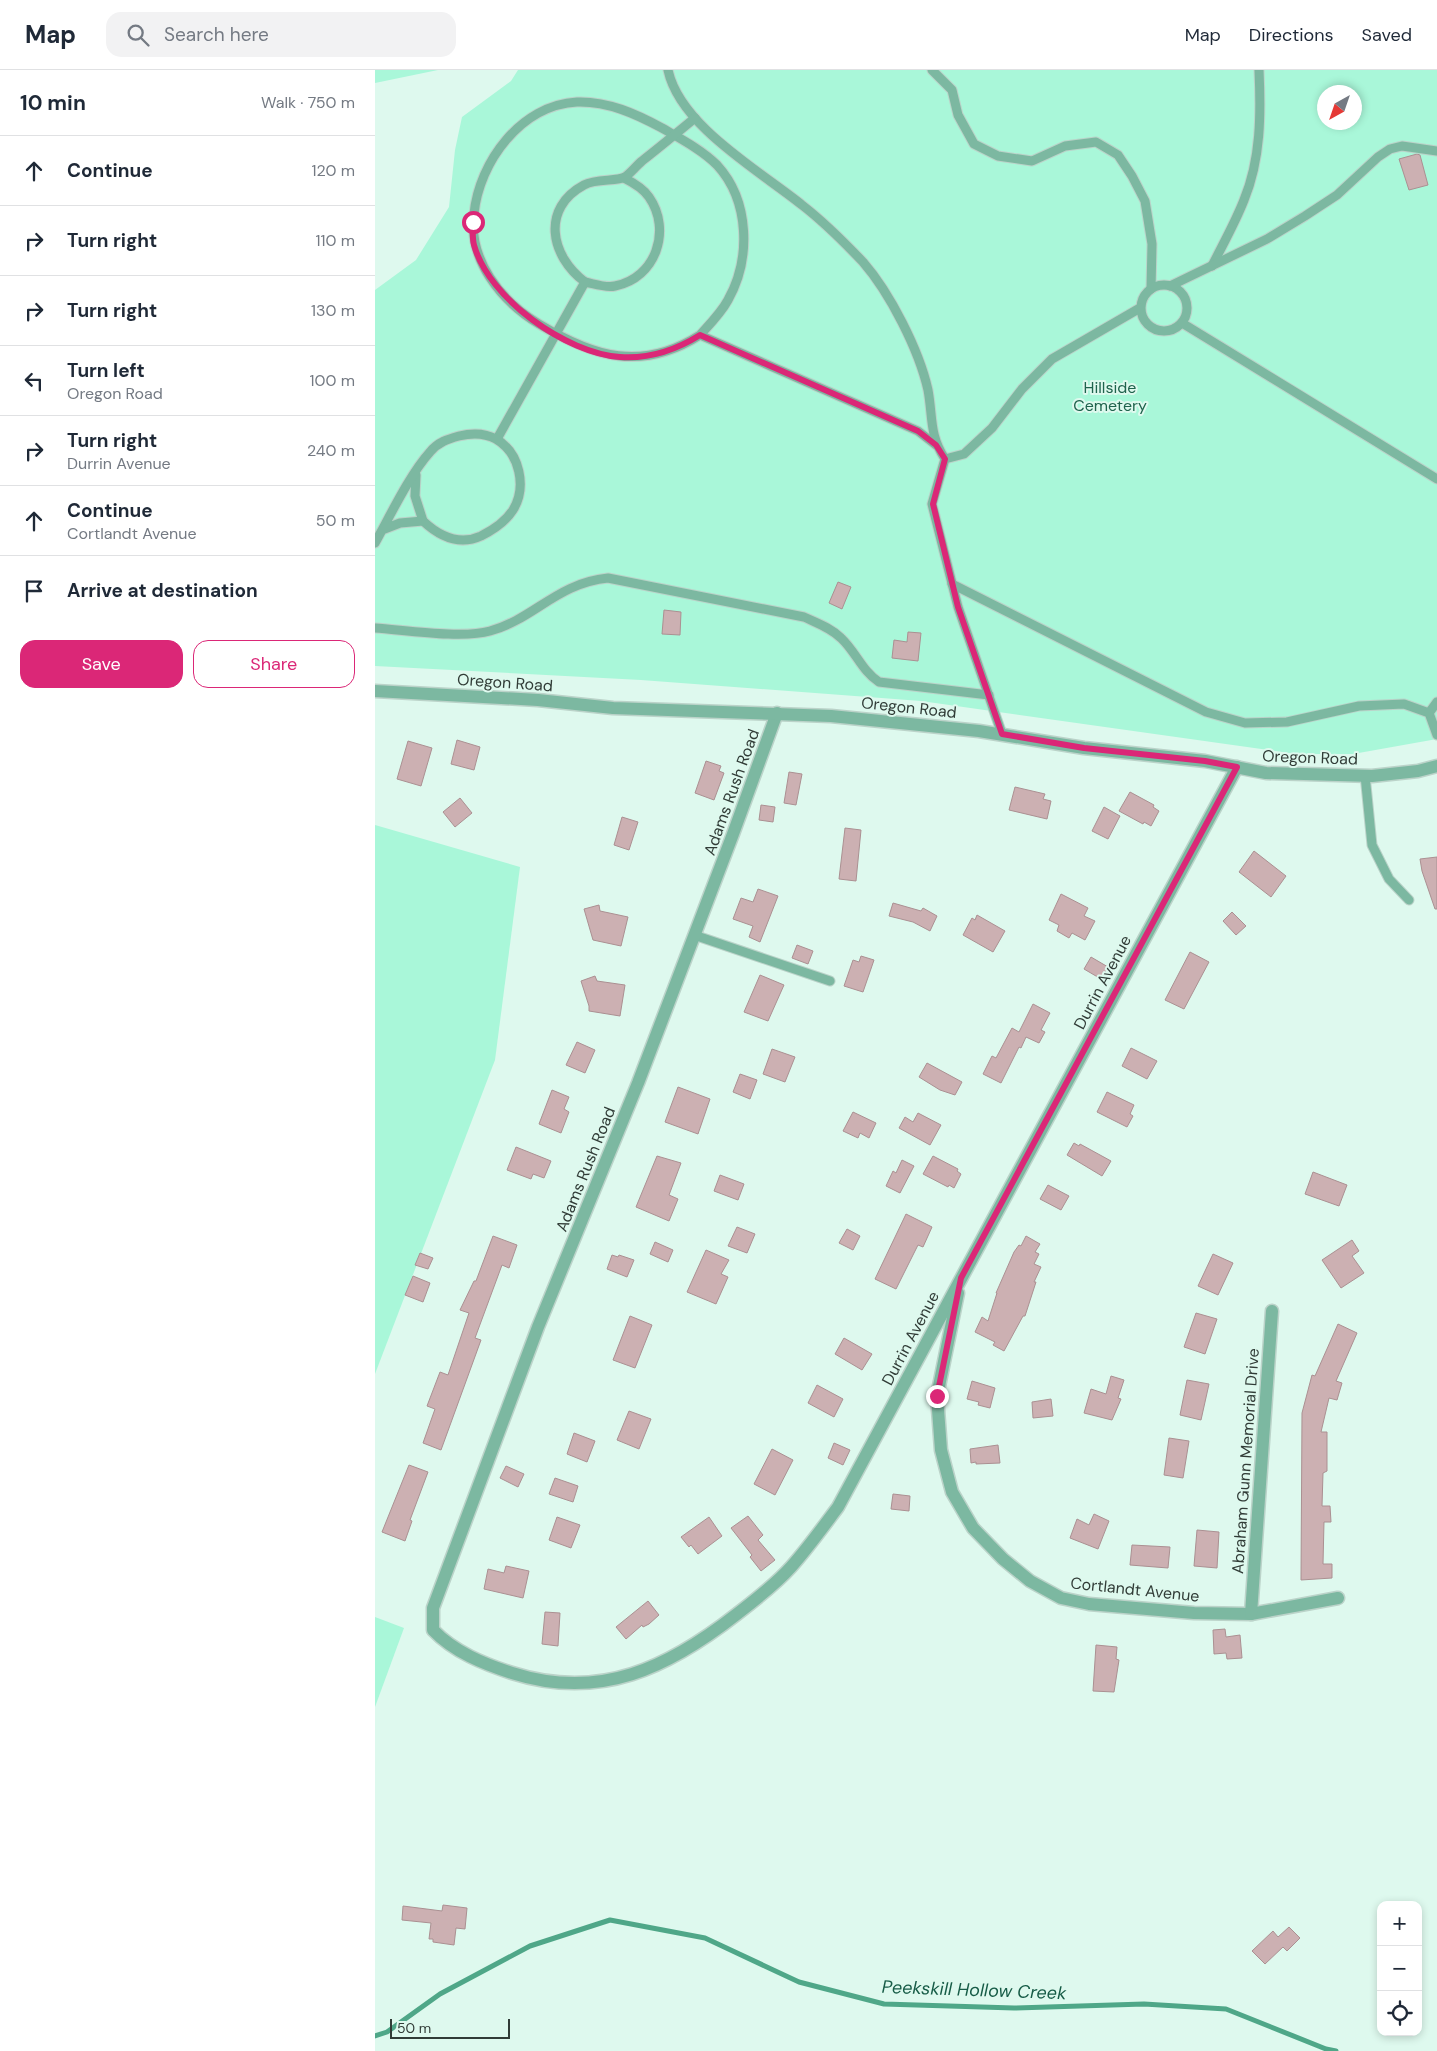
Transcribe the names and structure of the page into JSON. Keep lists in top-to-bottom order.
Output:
{
  "streets": {
    "street": [
      "Oregon Road",
      "Adams Rush Road",
      "Durrin Avenue",
      "Abraham Gunn Memorial Drive",
      "Cortlandt Avenue"
    ]
  },
  "crossings": [
    ["Oregon Road", "Adams Rush Road"],
    ["Oregon Road", "Durrin Avenue"],
    ["Adams Rush Road", "Durrin Avenue"],
    ["Durrin Avenue", "Cortlandt Avenue"],
    ["Abraham Gunn Memorial Drive", "Cortlandt Avenue"]
  ],
  "water": ["Peekskill Hollow Creek"],
  "parks": ["Hillside Cemetery"],
  "scale_bar": "50 m",
  "north": "bottom left",
  "page": {
    "header": "Map",
    "search": "Search here",
    "nav": ["Map", "Directions", "Saved"],
    "heading": ["10 min", "Walk · 750 m"],
    "list": [
      ["Continue", "120 m"],
      ["Turn right", "110 m"],
      ["Turn right", "130 m"],
      ["Turn left", "Oregon Road", "100 m"],
      ["Turn right", "Durrin Avenue", "240 m"],
      ["Continue", "Cortlandt Avenue", "50 m"],
      "Arrive at destination"
    ],
    "buttons": ["Save", "Share"],
    "map_buttons": ["+", "−"],
    "scale": "50 m"
  }
}
